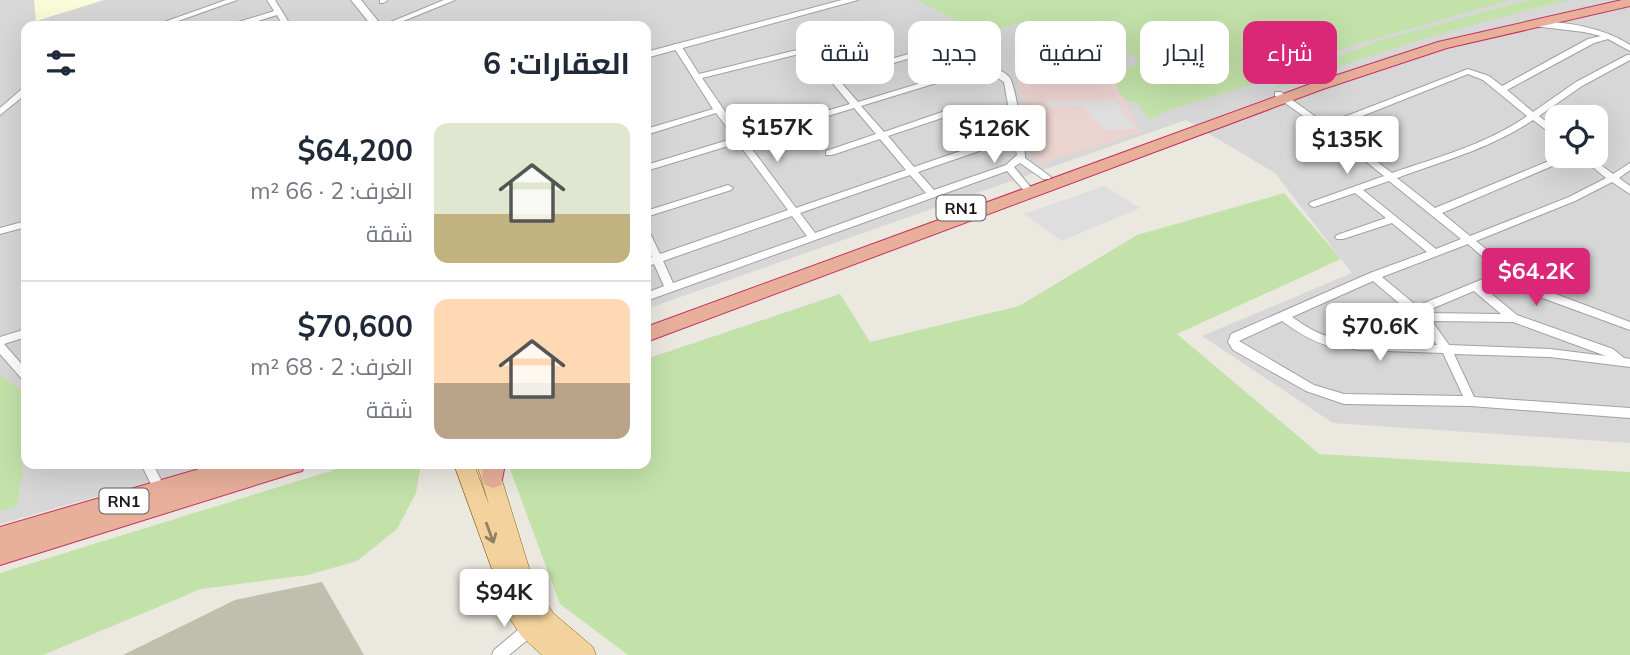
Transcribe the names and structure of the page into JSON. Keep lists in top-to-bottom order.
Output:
{
  "streets": {
    "highway": ["RN1"]
  },
  "page": {
    "chip": [
      "شراء",
      "إيجار",
      "تصفية",
      "جديد",
      "شقة"
    ],
    "heading": "العقارات: 6",
    "price": [
      "$157K",
      "$126K",
      "$135K",
      "$64.2K",
      "$70.6K",
      "$94K"
    ],
    "list": [
      {
        "name": "$64,200",
        "note": "الغرف: 2 · 66 m² · شقة"
      },
      {
        "name": "$70,600",
        "note": "الغرف: 2 · 68 m² · شقة"
      }
    ]
  }
}
